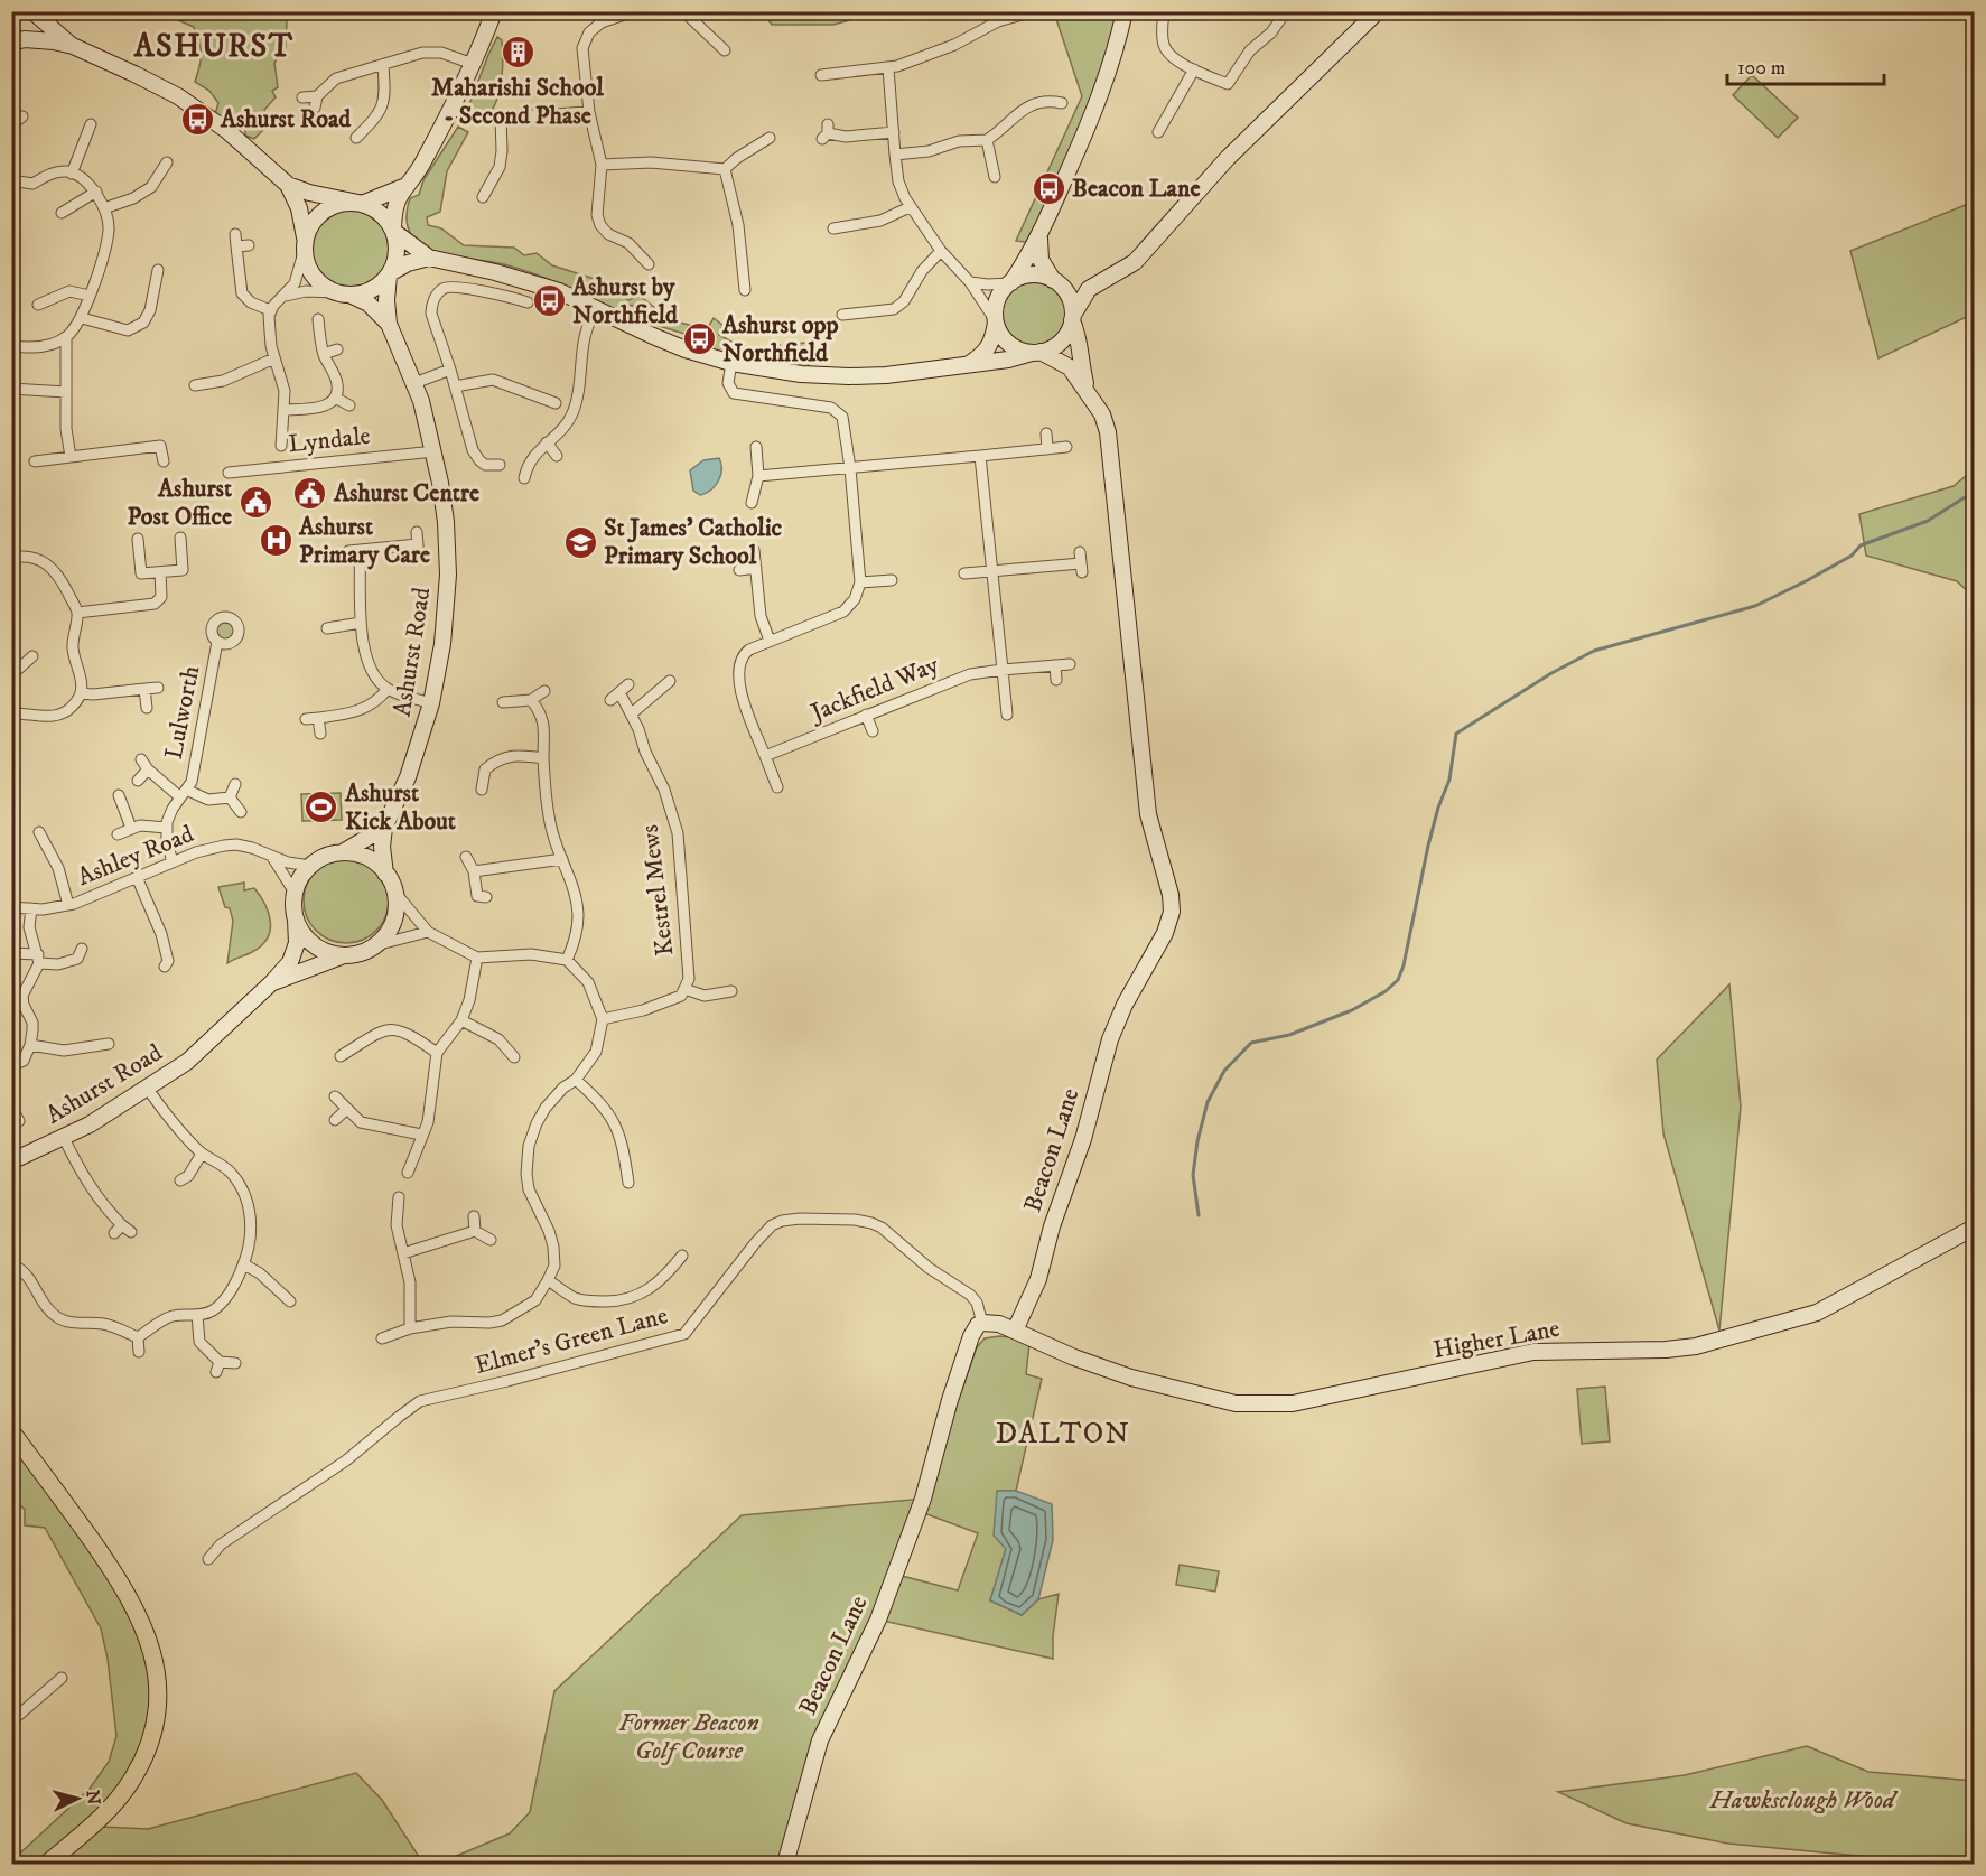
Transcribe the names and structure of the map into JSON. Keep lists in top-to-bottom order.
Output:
{
  "streets": {
    "street": [
      "Lyndale",
      "Ashurst Road",
      "Jackfield Way",
      "Lulworth",
      "Ashley Road",
      "Kestrel Mews",
      "Beacon Lane",
      "Higher Lane",
      "Elmer's Green Lane"
    ]
  },
  "crossings": [
    ["Lyndale", "Ashurst Road"],
    ["Ashurst Road", "Ashley Road"],
    ["Beacon Lane", "Higher Lane"],
    ["Beacon Lane", "Elmer's Green Lane"]
  ],
  "districts": ["ASHURST", "DALTON"],
  "parks": ["Former Beacon Golf Course", "Hawksclough Wood"],
  "places": {
    "building": ["Maharishi School - Second Phase"],
    "bus stop": [
      "Ashurst Road",
      "Beacon Lane",
      "Ashurst by Northfield",
      "Ashurst opp Northfield"
    ],
    "public building": ["Ashurst Centre", "Ashurst Post Office"],
    "hospital": ["Ashurst Primary Care"],
    "school or university": ["St James' Catholic Primary School"],
    "sports": ["Ashurst Kick About"]
  },
  "scale_bar": "100 m",
  "north": "right"
}
